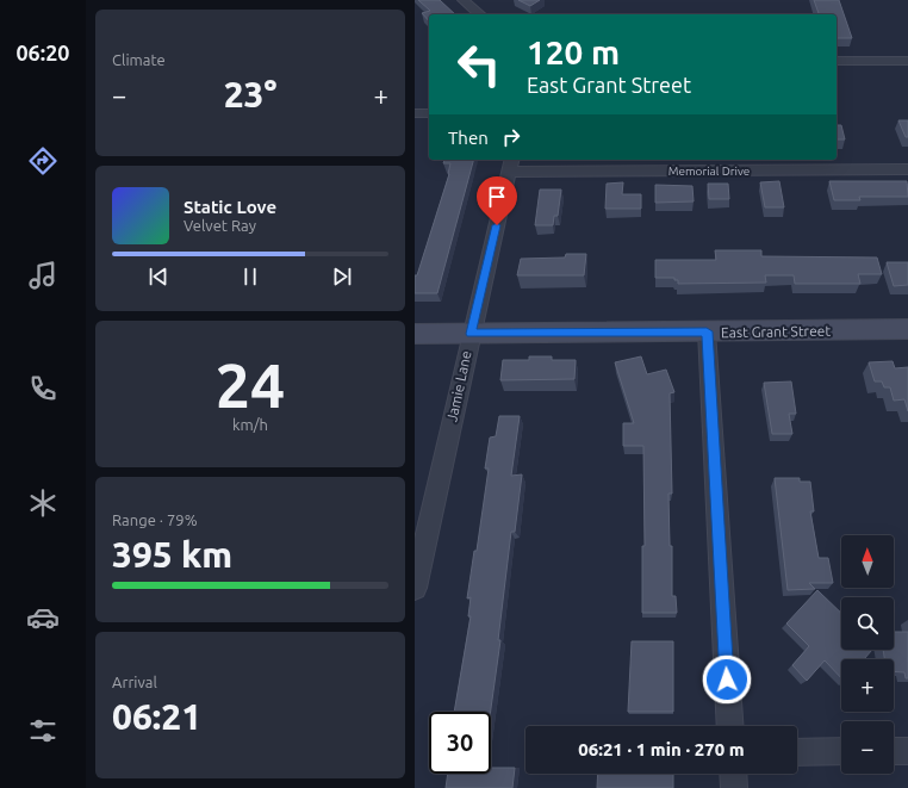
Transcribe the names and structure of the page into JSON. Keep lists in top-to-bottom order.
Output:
{
  "streets": {
    "main road": ["East Grant Street"],
    "street": ["Memorial Drive", "Jamie Lane"]
  },
  "crossings": [
    ["Memorial Drive", "Jamie Lane"],
    ["East Grant Street", "Jamie Lane"]
  ],
  "north": "top",
  "page": {
    "tabs": "06:20",
    "tile": [
      "Climate",
      ["24", "km/h"],
      ["Range · 79%", "395 km"],
      ["Arrival", "06:21"]
    ],
    "turn": ["120 m", "East Grant Street"],
    "heat": ["−", "23°", "+"],
    "then": "Then",
    "song": ["Static Love", "Velvet Ray"],
    "map_buttons": ["+", "−"],
    "limit": "30",
    "trip": "06:21 · 1 min · 270 m"
  }
}
